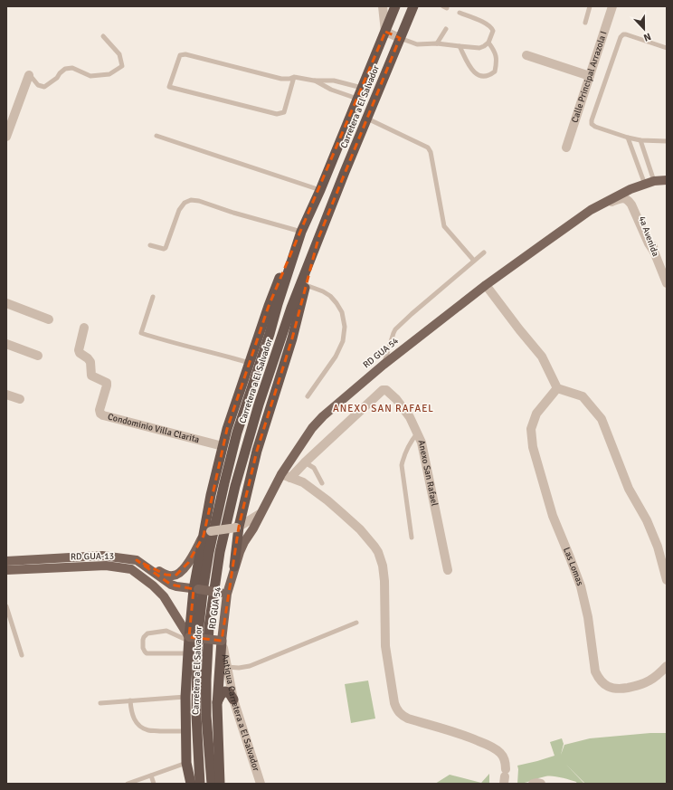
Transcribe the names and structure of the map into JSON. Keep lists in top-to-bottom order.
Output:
{
  "streets": {
    "highway": ["Carretera a El Salvador"],
    "main road": ["RD GUA 54", "RD GUA-13"],
    "street": [
      "Calle Principal Arrazola I",
      "4a Avenida",
      "Condominio Villa Clarita",
      "Anexo San Rafael",
      "Las Lomas",
      "Antigua Carretera a El Salvador"
    ]
  },
  "crossings": [
    ["4a Avenida", "RD GUA 54"],
    ["RD GUA 54", "RD GUA-13"],
    ["RD GUA 54", "Antigua Carretera a El Salvador"]
  ],
  "districts": ["ANEXO SAN RAFAEL"],
  "north": "bottom"
}
